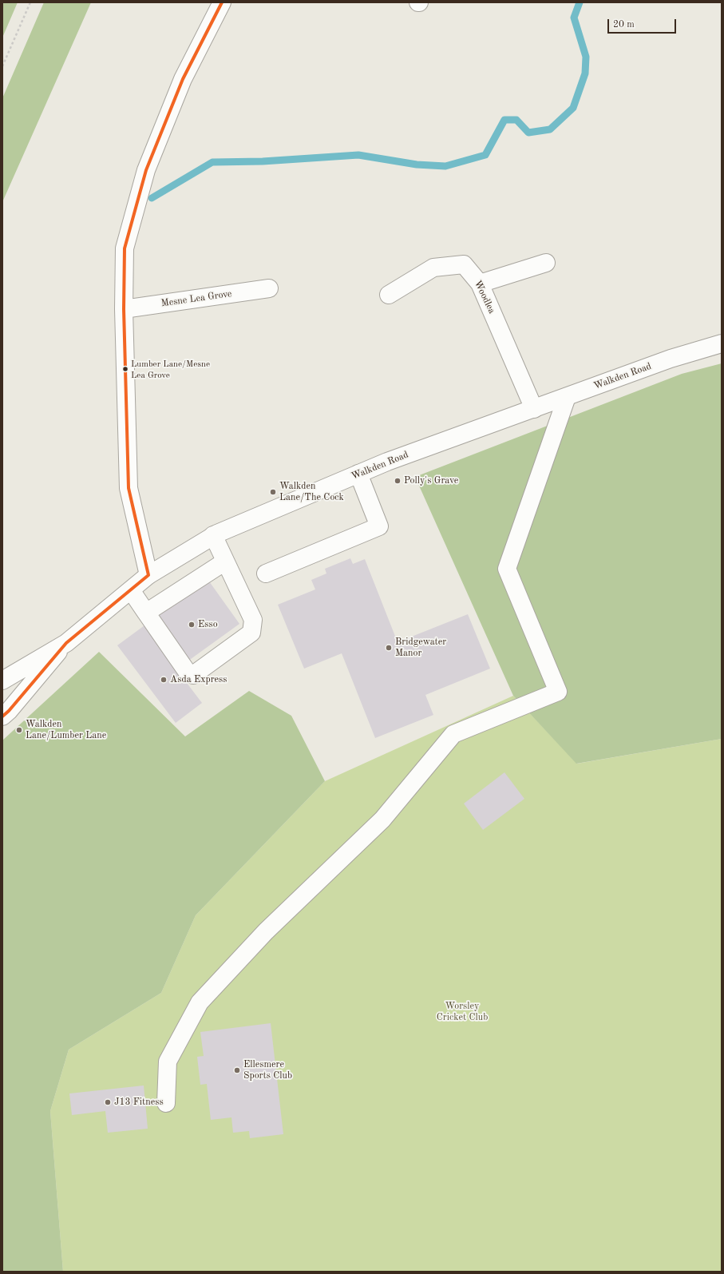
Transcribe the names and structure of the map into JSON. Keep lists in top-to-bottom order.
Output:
{
  "streets": {
    "main road": ["Woodlea", "Mesne Lea Grove", "Walkden Road"]
  },
  "crossings": [
    ["Woodlea", "Walkden Road"]
  ],
  "parks": ["Worsley Cricket Club"],
  "places": [
    "Lumber Lane/Mesne Lea Grove",
    "Polly's Grave",
    "Walkden Lane/The Cock",
    "Esso",
    "Bridgewater Manor",
    "Asda Express",
    "Walkden Lane/Lumber Lane",
    "Ellesmere Sports Club",
    "J13 Fitness"
  ],
  "lines": ["transit line 20"],
  "scale_bar": "20 m"
}
